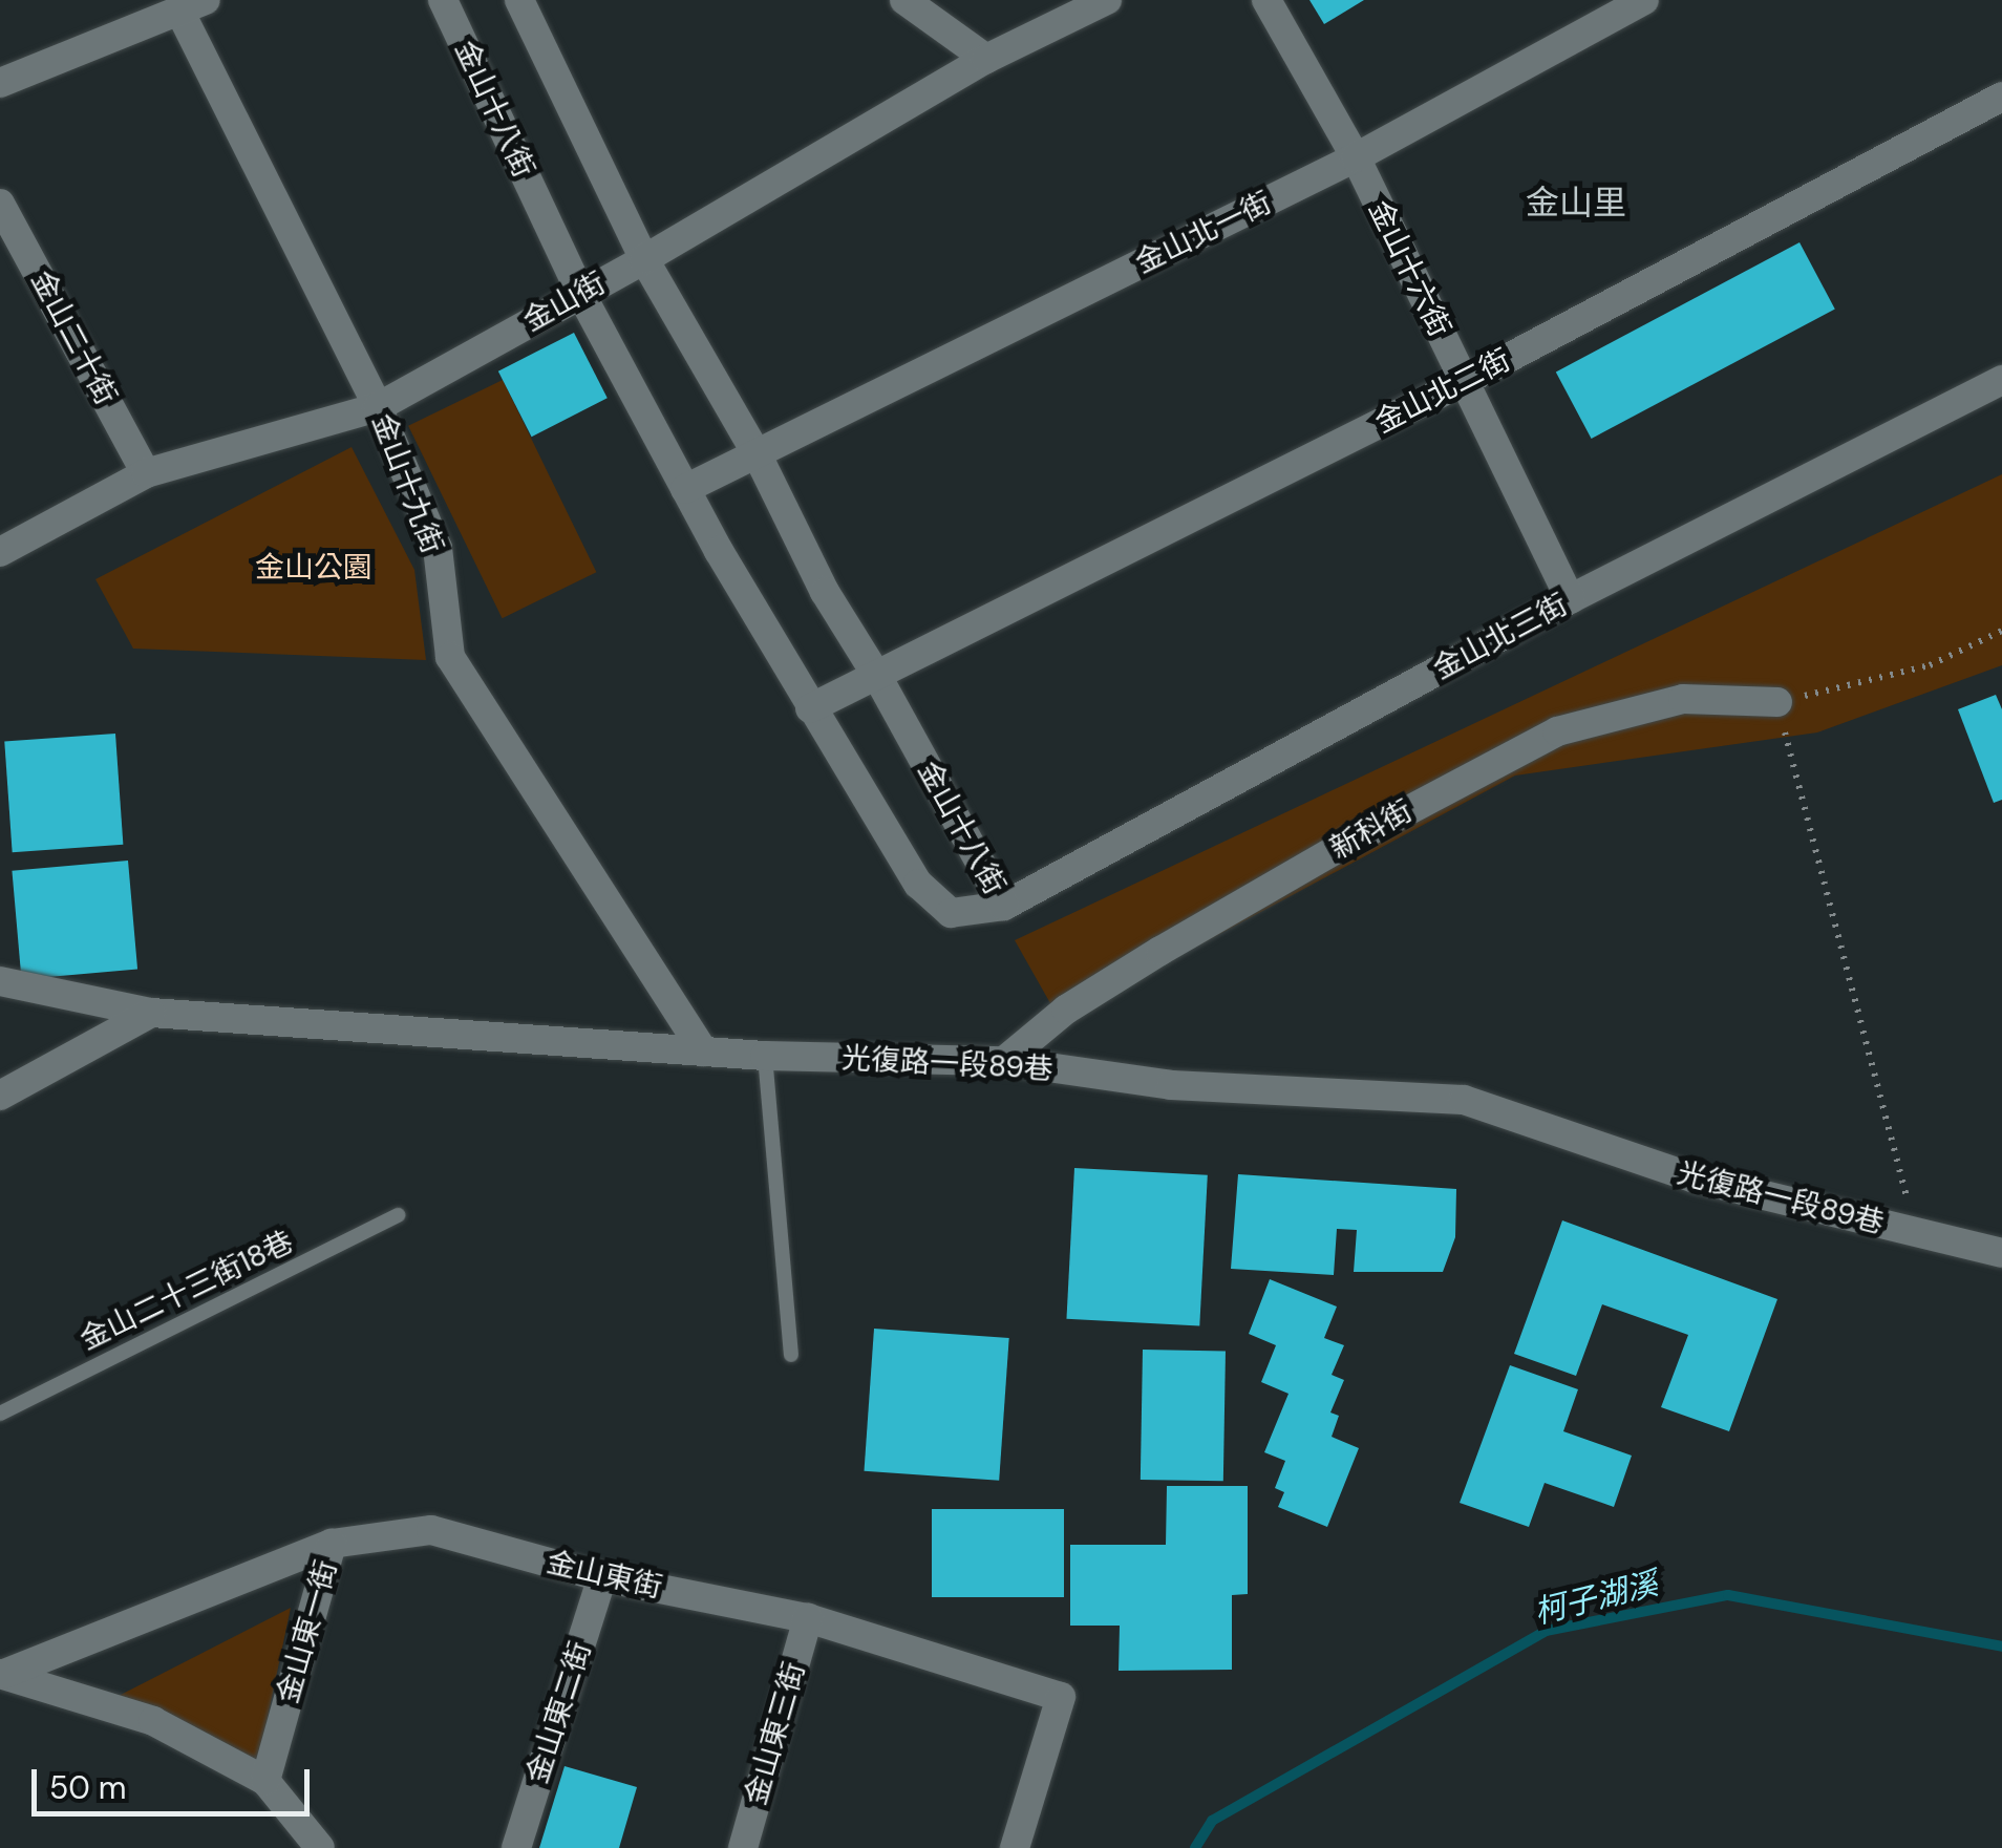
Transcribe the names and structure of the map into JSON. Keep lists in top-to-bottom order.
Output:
{
  "streets": {
    "street": [
      "金山十八街",
      "金山北一街",
      "金山十六街",
      "金山街",
      "金山二十街",
      "金山北二街",
      "金山十九街",
      "金山北三街",
      "新科街",
      "光復路一段89巷",
      "金山東街",
      "金山東一街",
      "金山東二街",
      "金山東三街"
    ],
    "lane": ["金山二十三街18巷"]
  },
  "crossings": [
    ["金山十八街", "金山北一街"],
    ["金山十八街", "金山街"],
    ["金山十八街", "金山北二街"],
    ["金山十八街", "金山北三街"],
    ["金山北一街", "金山十六街"],
    ["金山十六街", "金山北二街"],
    ["金山十六街", "金山北三街"],
    ["金山街", "金山二十街"],
    ["金山街", "金山十九街"],
    ["金山十九街", "光復路一段89巷"],
    ["新科街", "光復路一段89巷"],
    ["金山東街", "金山東一街"],
    ["金山東街", "金山東二街"],
    ["金山東街", "金山東三街"]
  ],
  "districts": ["金山里"],
  "water": ["柯子湖溪"],
  "parks": ["金山公園"],
  "scale_bar": "50 m"
}
